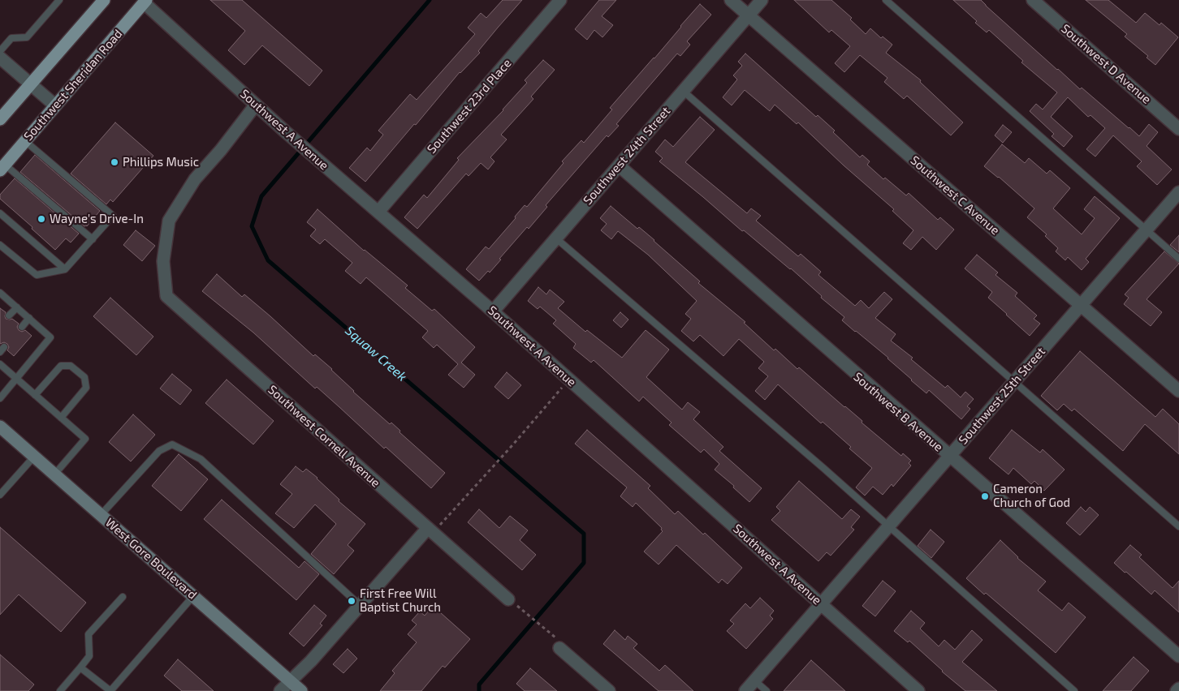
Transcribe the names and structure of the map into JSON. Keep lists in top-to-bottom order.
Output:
{
  "streets": {
    "main road": ["Southwest Sheridan Road", "West Gore Boulevard"],
    "street": [
      "Southwest D Avenue",
      "Southwest 23rd Place",
      "Southwest A Avenue",
      "Southwest 24th Street",
      "Southwest C Avenue",
      "Southwest 25th Street",
      "Southwest B Avenue",
      "Southwest Cornell Avenue"
    ]
  },
  "crossings": [
    ["Southwest Sheridan Road", "Southwest A Avenue"],
    ["Southwest 23rd Place", "Southwest A Avenue"],
    ["Southwest A Avenue", "Southwest 24th Street"],
    ["Southwest A Avenue", "Southwest 25th Street"],
    ["Southwest A Avenue", "Southwest Cornell Avenue"],
    ["Southwest 24th Street", "Southwest C Avenue"],
    ["Southwest 24th Street", "Southwest B Avenue"],
    ["Southwest C Avenue", "Southwest 25th Street"],
    ["Southwest 25th Street", "Southwest B Avenue"]
  ],
  "water": ["Squaw Creek"],
  "places": [
    "Phillips Music",
    "Wayne's Drive-In",
    "Cameron Church of God",
    "First Free Will Baptist Church"
  ]
}
